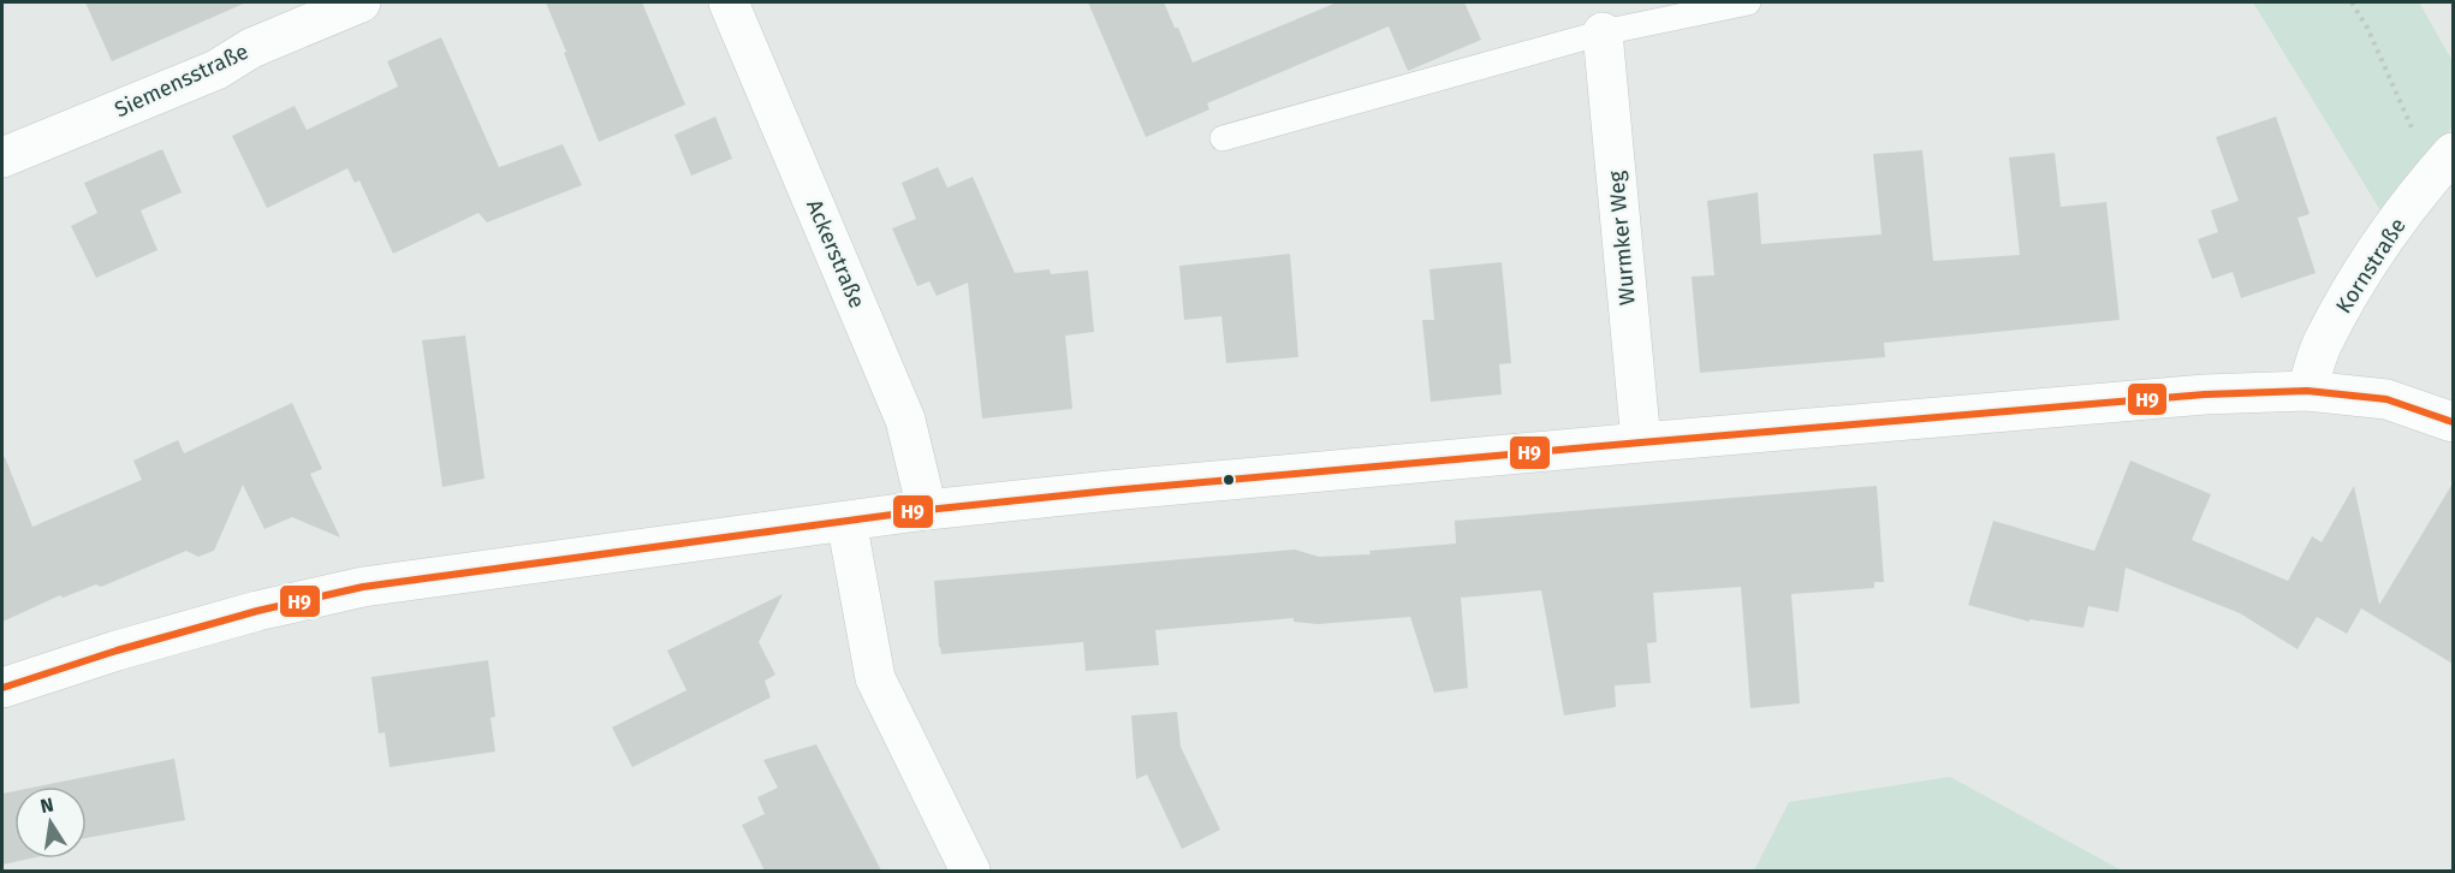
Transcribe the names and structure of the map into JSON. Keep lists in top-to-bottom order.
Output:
{
  "streets": {
    "street": [
      "Siemensstraße",
      "Wurmker Weg",
      "Ackerstraße",
      "Kornstraße"
    ]
  },
  "lines": ["transit line H9"],
  "north": "top"
}
